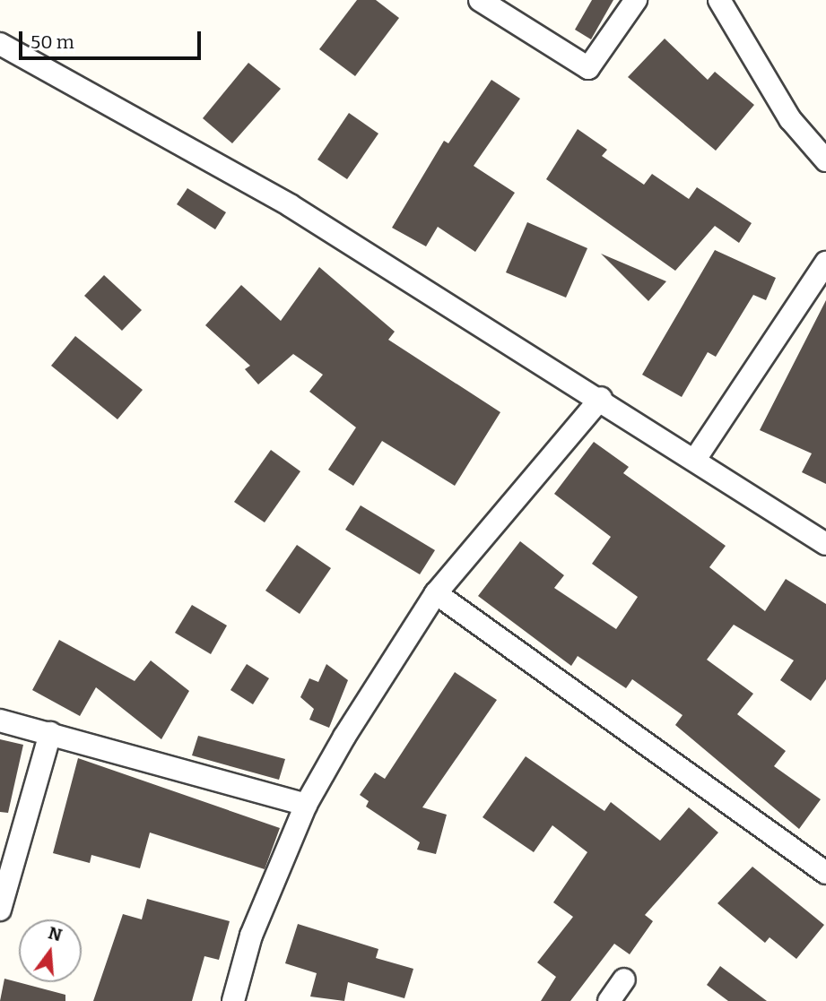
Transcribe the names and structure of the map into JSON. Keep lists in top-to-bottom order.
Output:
{
  "scale_bar": "50 m",
  "north": "top"
}
